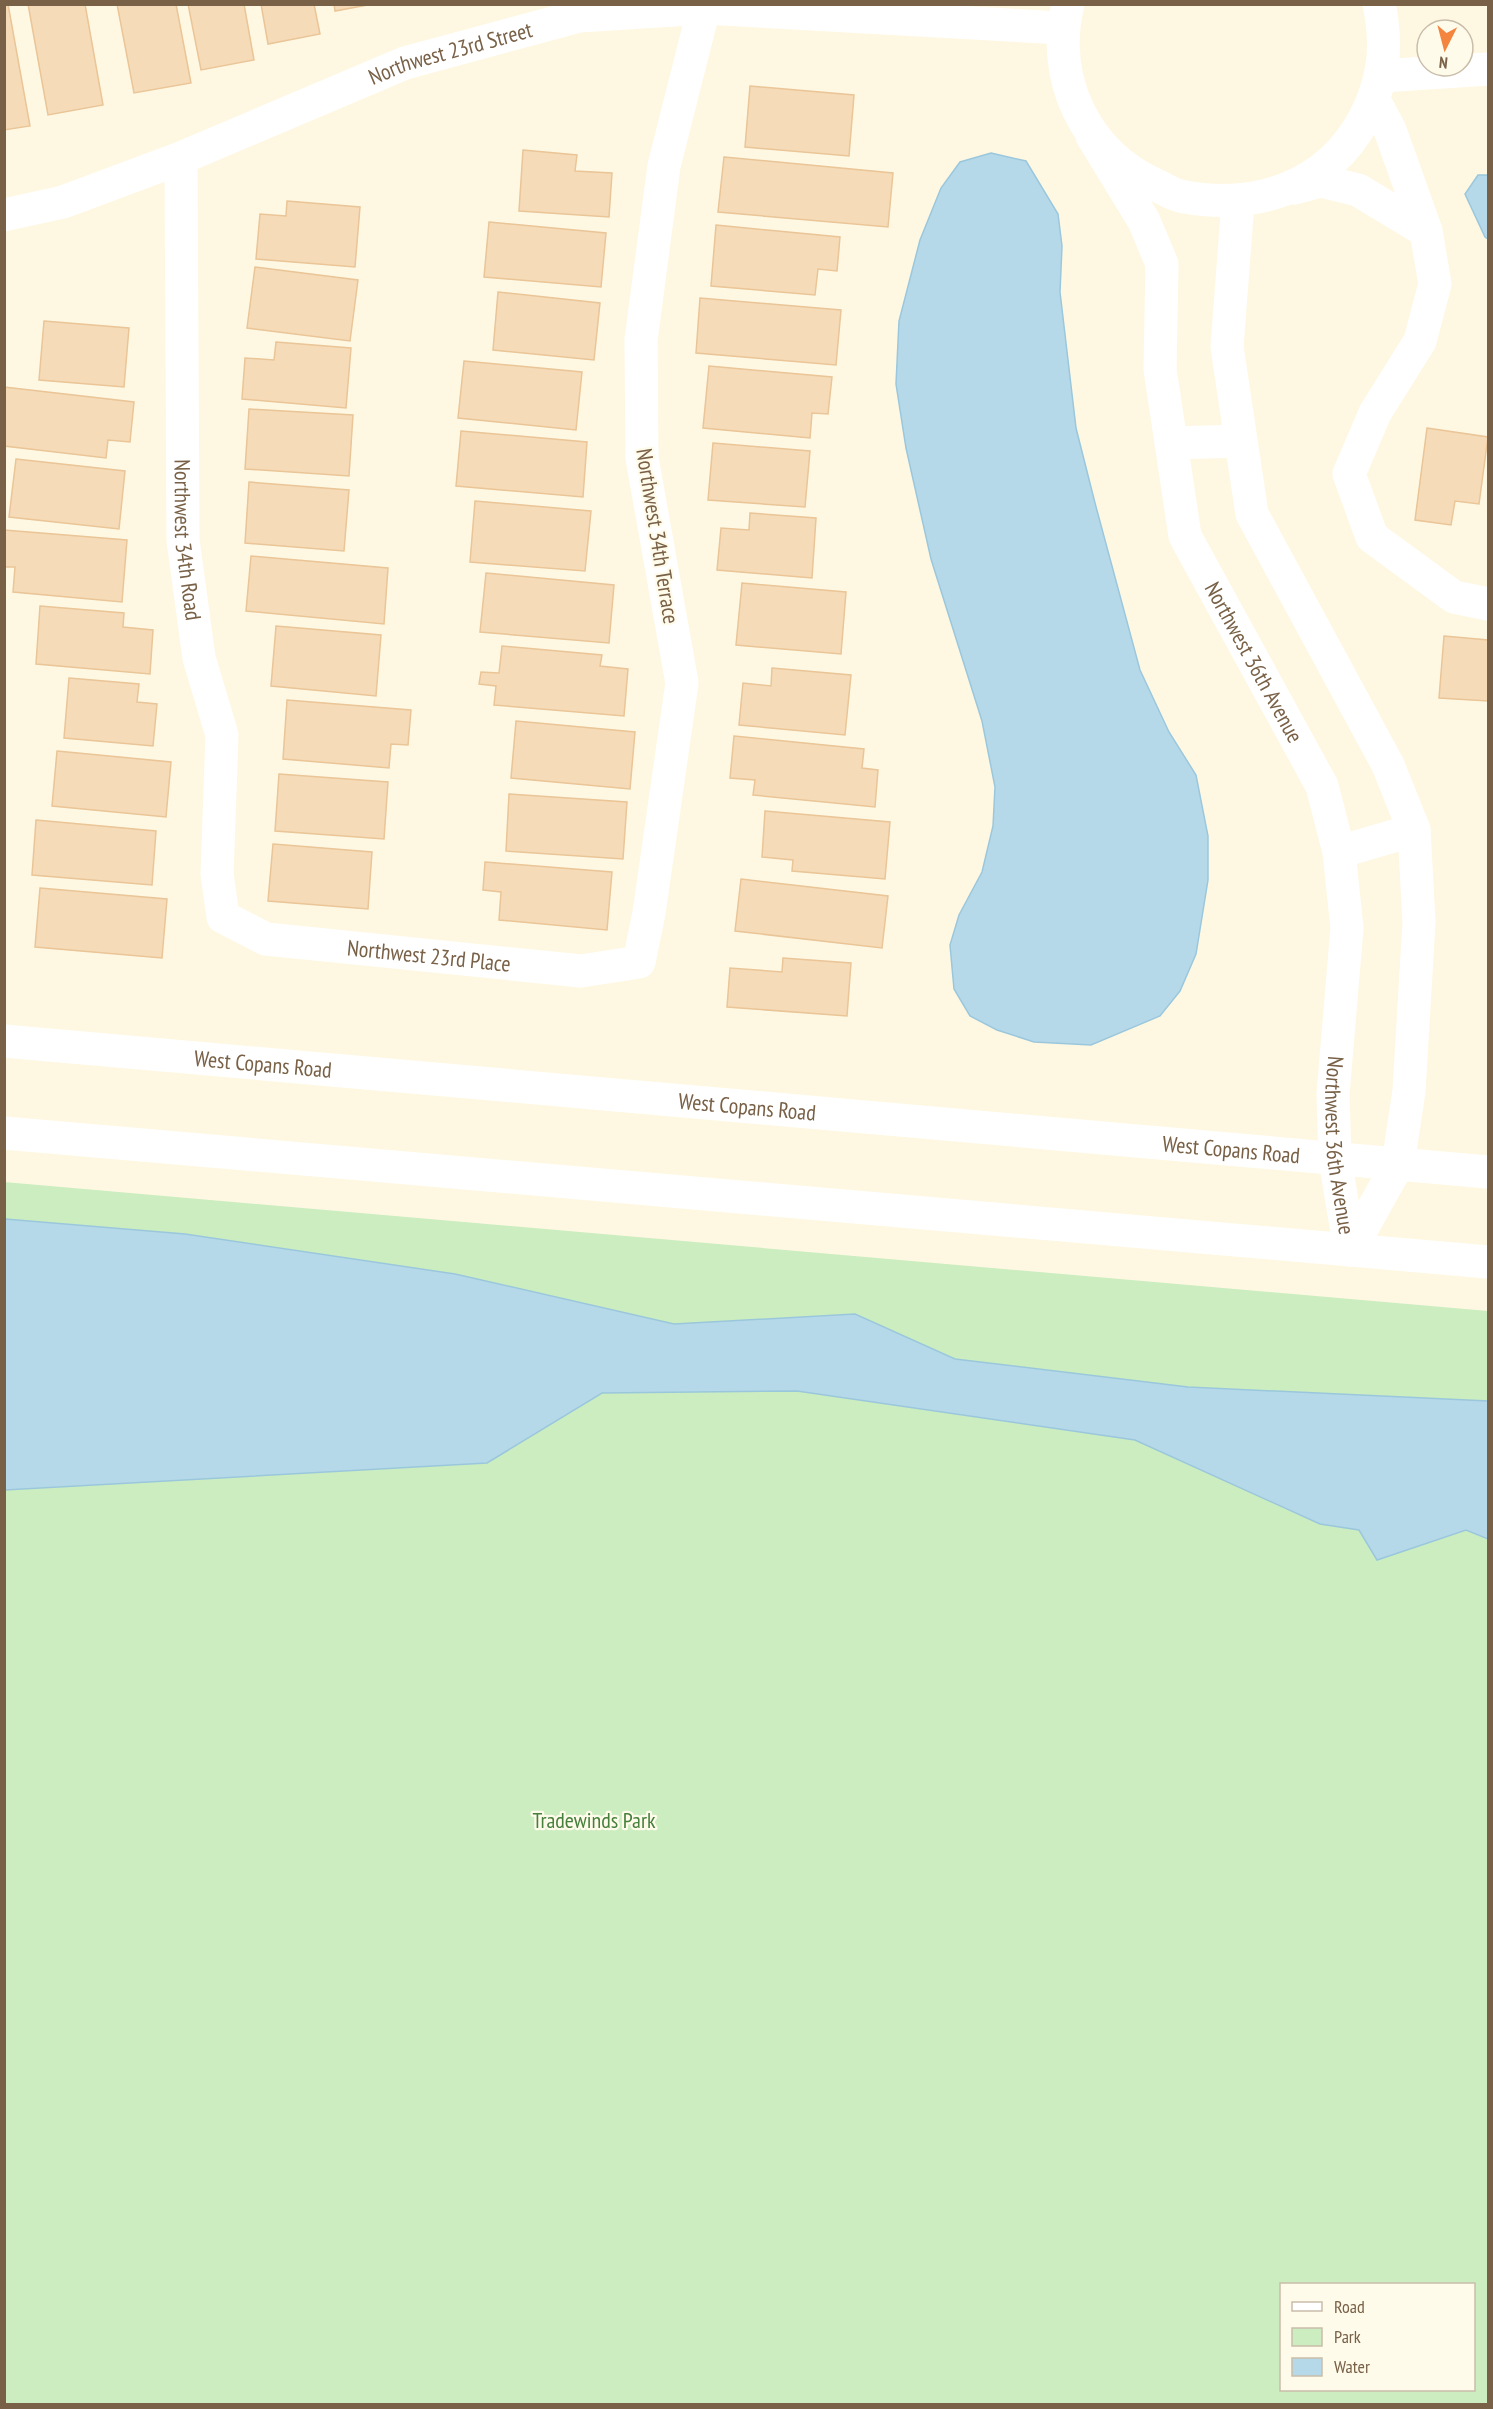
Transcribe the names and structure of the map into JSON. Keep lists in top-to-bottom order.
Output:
{
  "streets": {
    "street": [
      "Northwest 23rd Street",
      "Northwest 34th Terrace",
      "Northwest 34th Road",
      "Northwest 36th Avenue",
      "Northwest 23rd Place",
      "West Copans Road"
    ]
  },
  "crossings": [
    ["Northwest 23rd Street", "Northwest 34th Terrace"],
    ["Northwest 23rd Street", "Northwest 34th Road"],
    ["Northwest 34th Terrace", "Northwest 23rd Place"],
    ["Northwest 34th Road", "Northwest 23rd Place"],
    ["Northwest 36th Avenue", "West Copans Road"]
  ],
  "parks": ["Tradewinds Park"],
  "legend": ["Road", "Park", "Water"],
  "north": "bottom"
}
